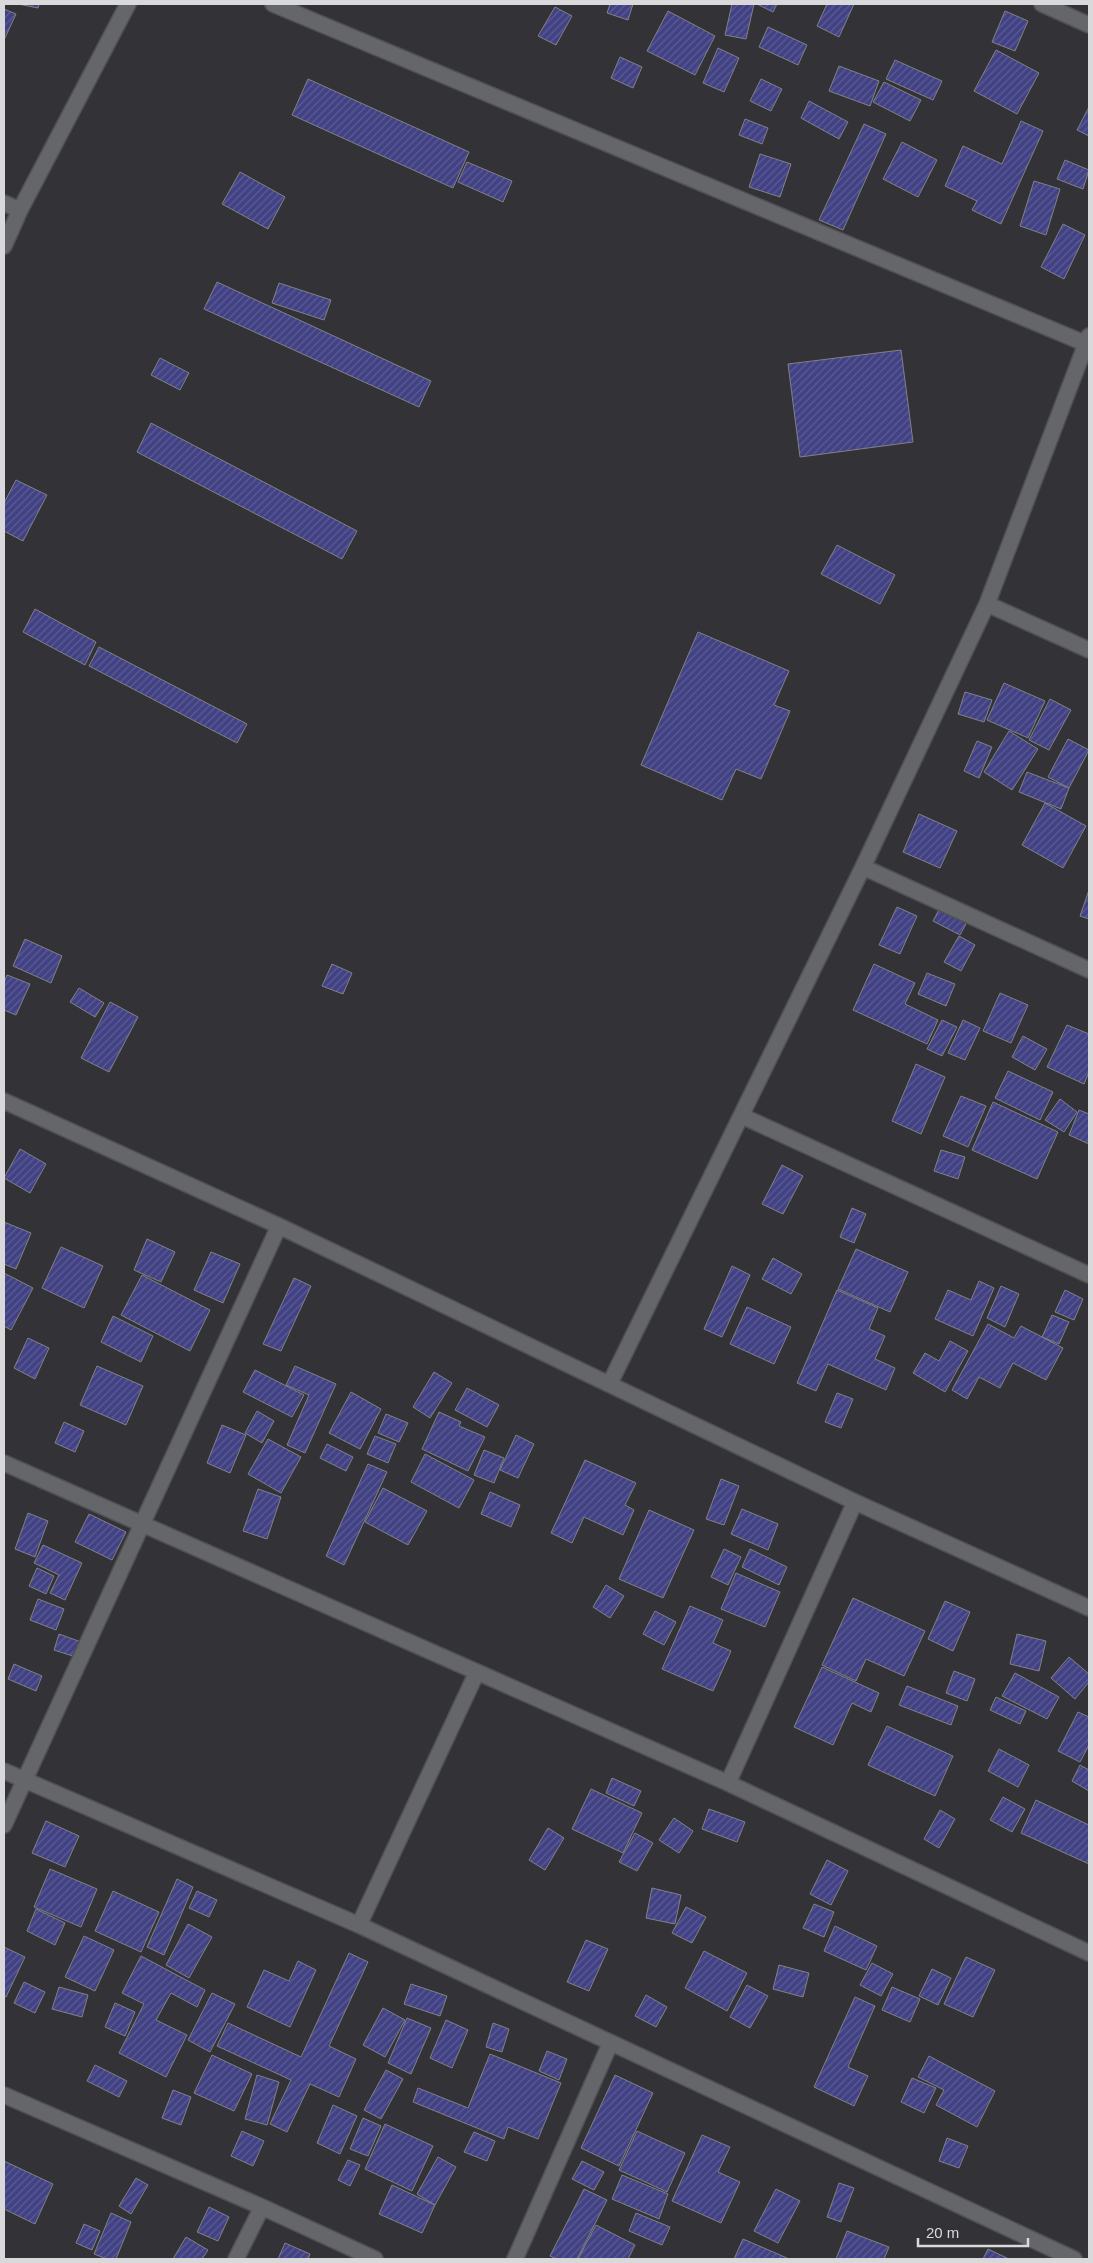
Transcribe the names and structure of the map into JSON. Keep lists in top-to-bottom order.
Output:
{
  "scale_bar": "20 m"
}
